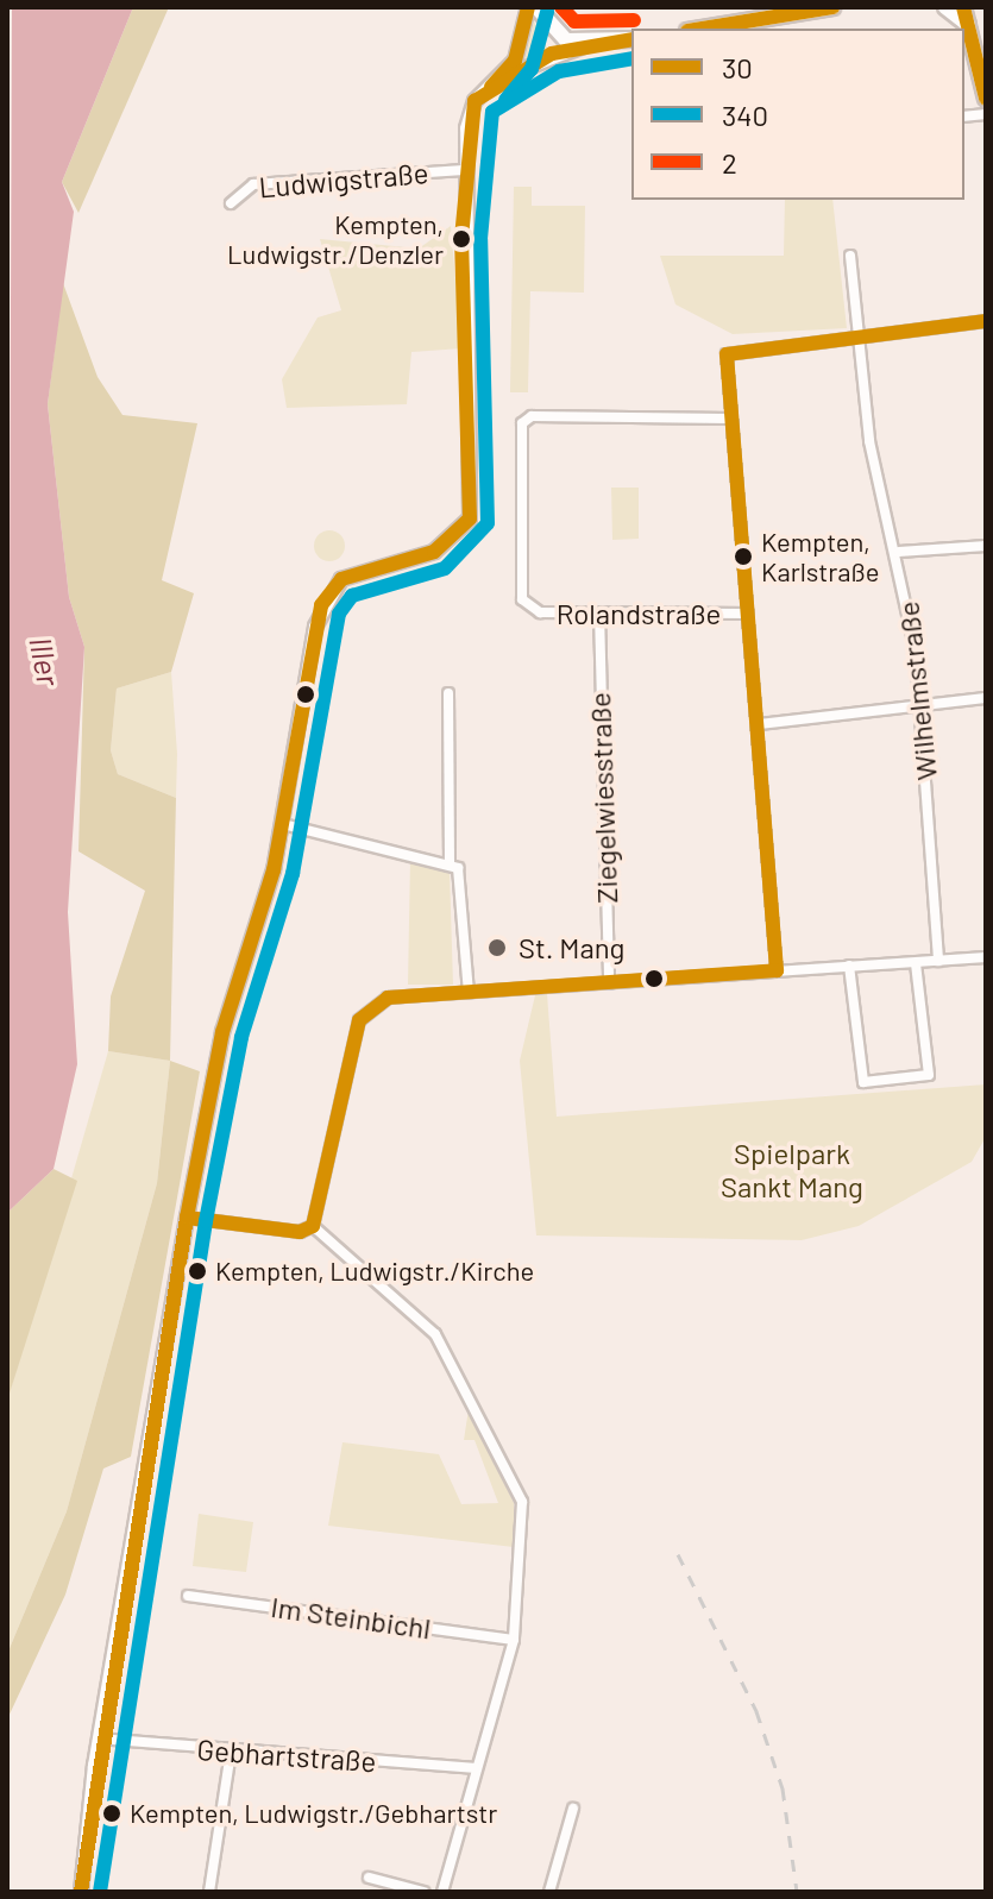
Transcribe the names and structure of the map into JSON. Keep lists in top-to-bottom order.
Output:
{
  "streets": {
    "street": [
      "Ludwigstraße",
      "Rolandstraße",
      "Wilhelmstraße",
      "Ziegelwiesstraße",
      "Im Steinbichl",
      "Gebhartstraße"
    ]
  },
  "crossings": [
    ["Ludwigstraße", "Gebhartstraße"],
    ["Rolandstraße", "Ziegelwiesstraße"]
  ],
  "water": ["Iller"],
  "parks": ["Spielpark Sankt Mang"],
  "places": [
    "Kempten, Ludwigstr./Denzler",
    "Kempten, Karlstraße",
    "St. Mang",
    "Kempten, Ludwigstr./Kirche",
    "Kempten, Ludwigstr./Gebhartstr"
  ],
  "lines": ["transit line 30", "transit line 2", "transit line 340"],
  "legend": ["30", "340", "2"]
}
